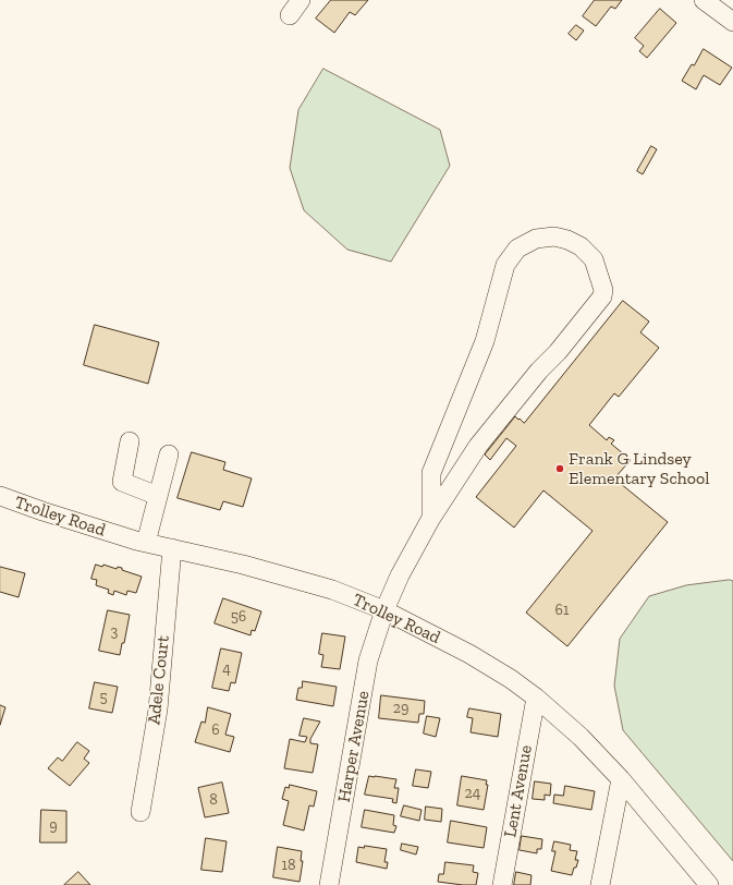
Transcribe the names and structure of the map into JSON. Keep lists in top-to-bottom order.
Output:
{
  "streets": {
    "street": [
      "Trolley Road",
      "Adele Court",
      "Harper Avenue",
      "Lent Avenue"
    ]
  },
  "crossings": [
    ["Trolley Road", "Adele Court"],
    ["Trolley Road", "Harper Avenue"],
    ["Trolley Road", "Lent Avenue"]
  ],
  "places": ["Frank G Lindsey Elementary School"],
  "house_numbers": [
    "61",
    "56",
    "3",
    "4",
    "5",
    "29",
    "6",
    "24",
    "8",
    "9",
    "18"
  ]
}
